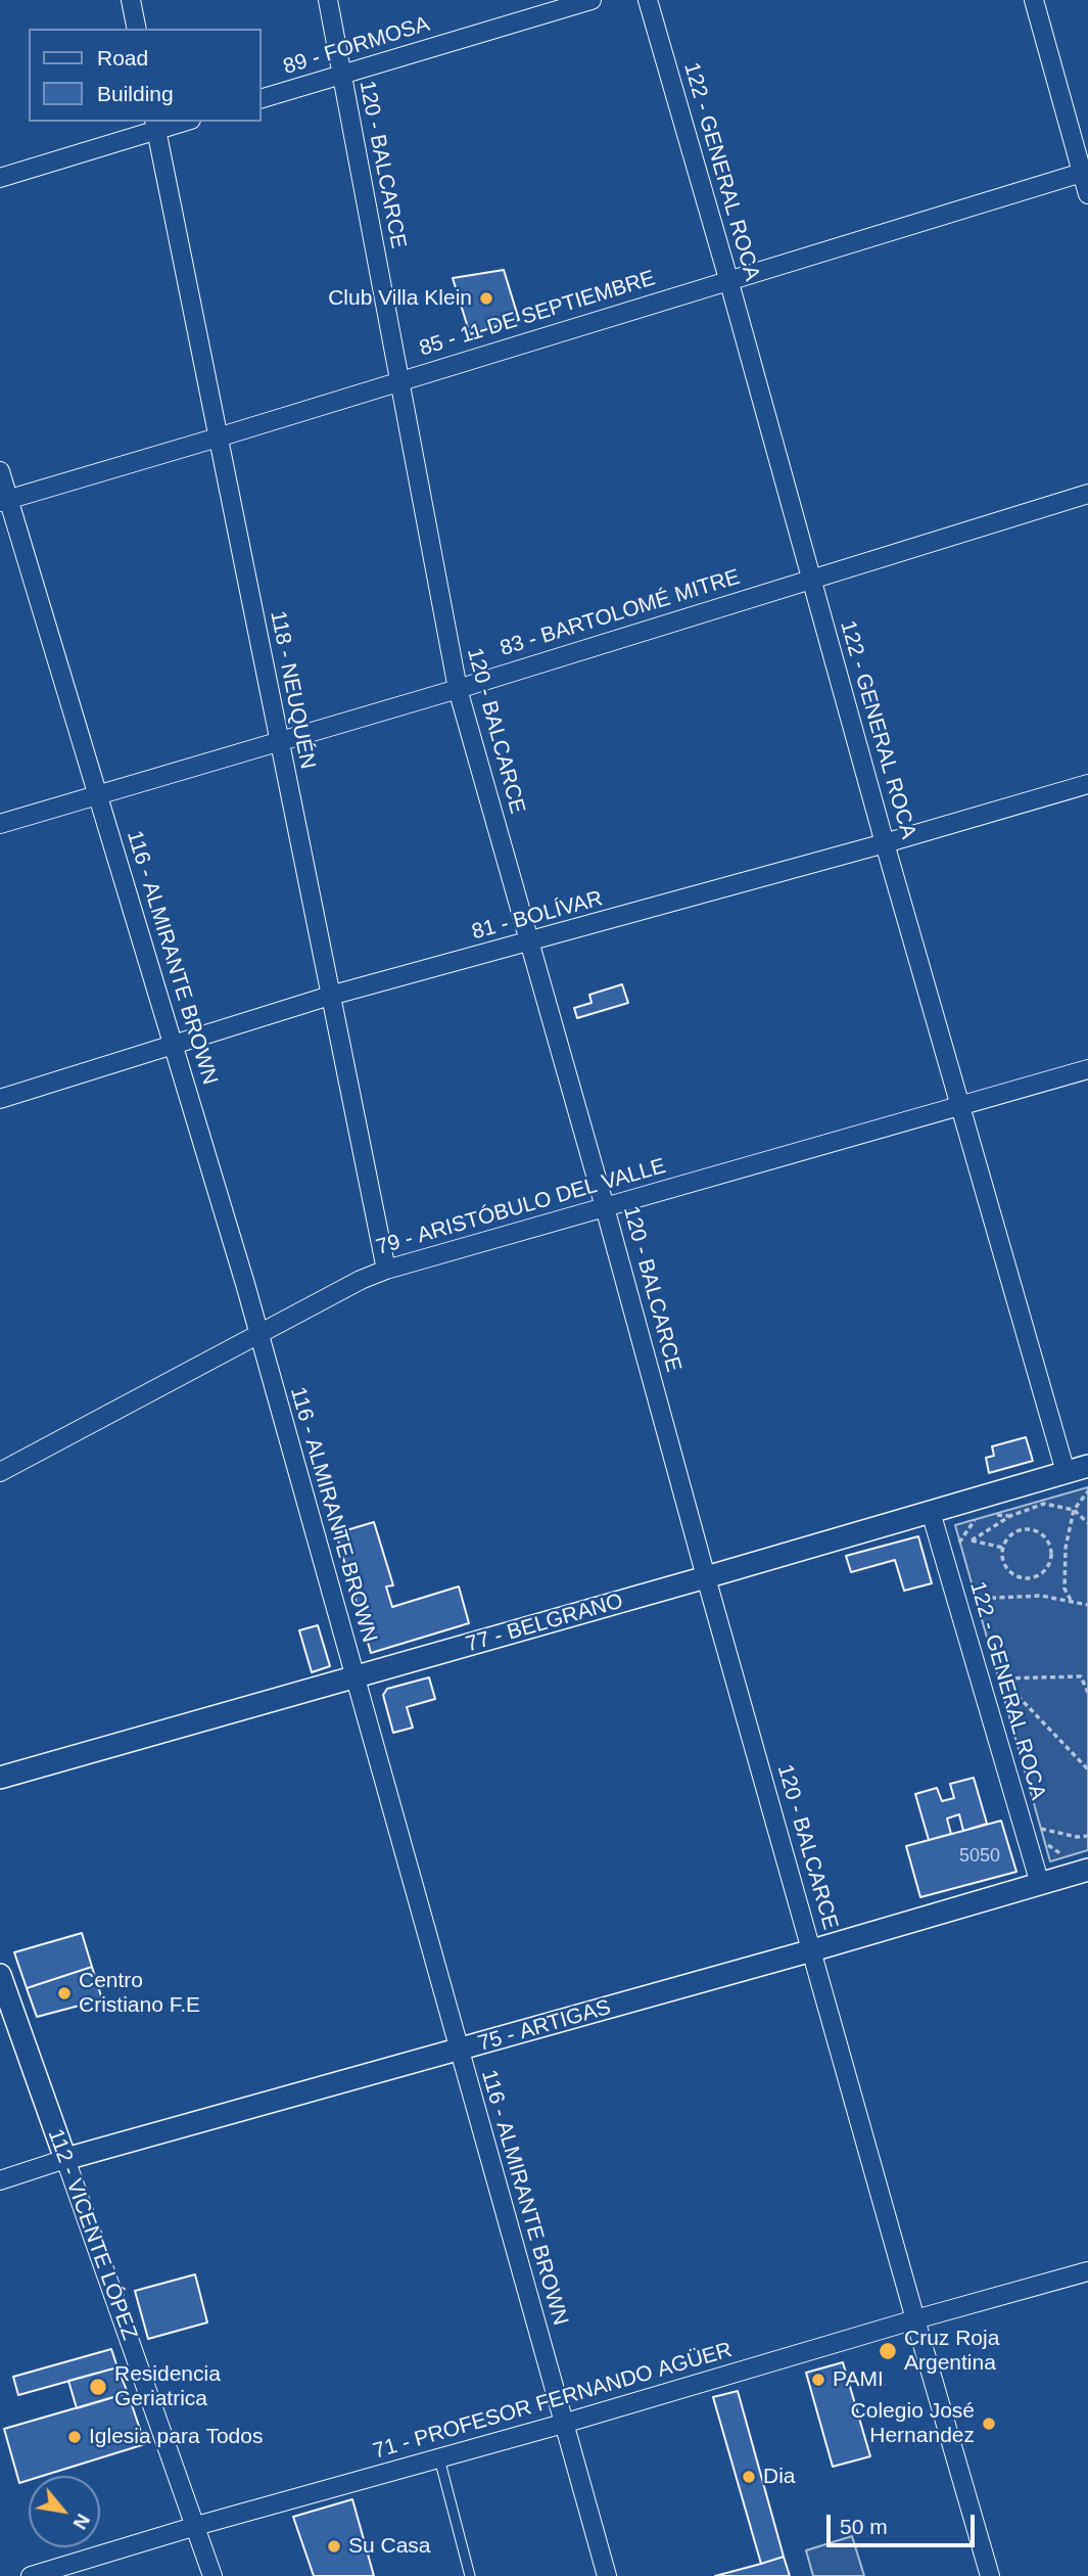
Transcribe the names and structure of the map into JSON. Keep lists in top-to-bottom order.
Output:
{
  "streets": {
    "street": [
      "89 - FORMOSA",
      "120 - BALCARCE",
      "122 - GENERAL ROCA",
      "85 - 11 DE SEPTIEMBRE",
      "83 - BARTOLOMÉ MITRE",
      "118 - NEUQUÉN",
      "81 - BOLÍVAR",
      "116 - ALMIRANTE BROWN",
      "79 - ARISTÓBULO DEL VALLE",
      "77 - BELGRANO",
      "75 - ARTIGAS",
      "112 - VICENTE LÓPEZ",
      "71 - PROFESOR FERNANDO AGÜER"
    ]
  },
  "crossings": [
    ["89 - FORMOSA", "120 - BALCARCE"],
    ["120 - BALCARCE", "85 - 11 DE SEPTIEMBRE"],
    ["120 - BALCARCE", "83 - BARTOLOMÉ MITRE"],
    ["120 - BALCARCE", "81 - BOLÍVAR"],
    ["120 - BALCARCE", "79 - ARISTÓBULO DEL VALLE"],
    ["120 - BALCARCE", "77 - BELGRANO"],
    ["120 - BALCARCE", "75 - ARTIGAS"],
    ["120 - BALCARCE", "71 - PROFESOR FERNANDO AGÜER"],
    ["122 - GENERAL ROCA", "85 - 11 DE SEPTIEMBRE"],
    ["122 - GENERAL ROCA", "83 - BARTOLOMÉ MITRE"],
    ["122 - GENERAL ROCA", "81 - BOLÍVAR"],
    ["122 - GENERAL ROCA", "79 - ARISTÓBULO DEL VALLE"],
    ["122 - GENERAL ROCA", "77 - BELGRANO"],
    ["122 - GENERAL ROCA", "75 - ARTIGAS"],
    ["85 - 11 DE SEPTIEMBRE", "118 - NEUQUÉN"],
    ["85 - 11 DE SEPTIEMBRE", "116 - ALMIRANTE BROWN"],
    ["83 - BARTOLOMÉ MITRE", "118 - NEUQUÉN"],
    ["83 - BARTOLOMÉ MITRE", "116 - ALMIRANTE BROWN"],
    ["118 - NEUQUÉN", "81 - BOLÍVAR"],
    ["118 - NEUQUÉN", "79 - ARISTÓBULO DEL VALLE"],
    ["81 - BOLÍVAR", "116 - ALMIRANTE BROWN"],
    ["116 - ALMIRANTE BROWN", "79 - ARISTÓBULO DEL VALLE"],
    ["116 - ALMIRANTE BROWN", "77 - BELGRANO"],
    ["116 - ALMIRANTE BROWN", "75 - ARTIGAS"],
    ["116 - ALMIRANTE BROWN", "71 - PROFESOR FERNANDO AGÜER"],
    ["75 - ARTIGAS", "112 - VICENTE LÓPEZ"],
    ["112 - VICENTE LÓPEZ", "71 - PROFESOR FERNANDO AGÜER"]
  ],
  "places": [
    "Club Villa Klein",
    "Centro Cristiano F.E",
    "Cruz Roja Argentina",
    "PAMI",
    "Residencia Geriatrica",
    "Colegio José Hernandez",
    "Iglesia para Todos",
    "Dia",
    "Su Casa"
  ],
  "house_numbers": ["5050"],
  "legend": ["Road", "Building"],
  "scale_bar": "50 m",
  "north": "bottom right"
}
